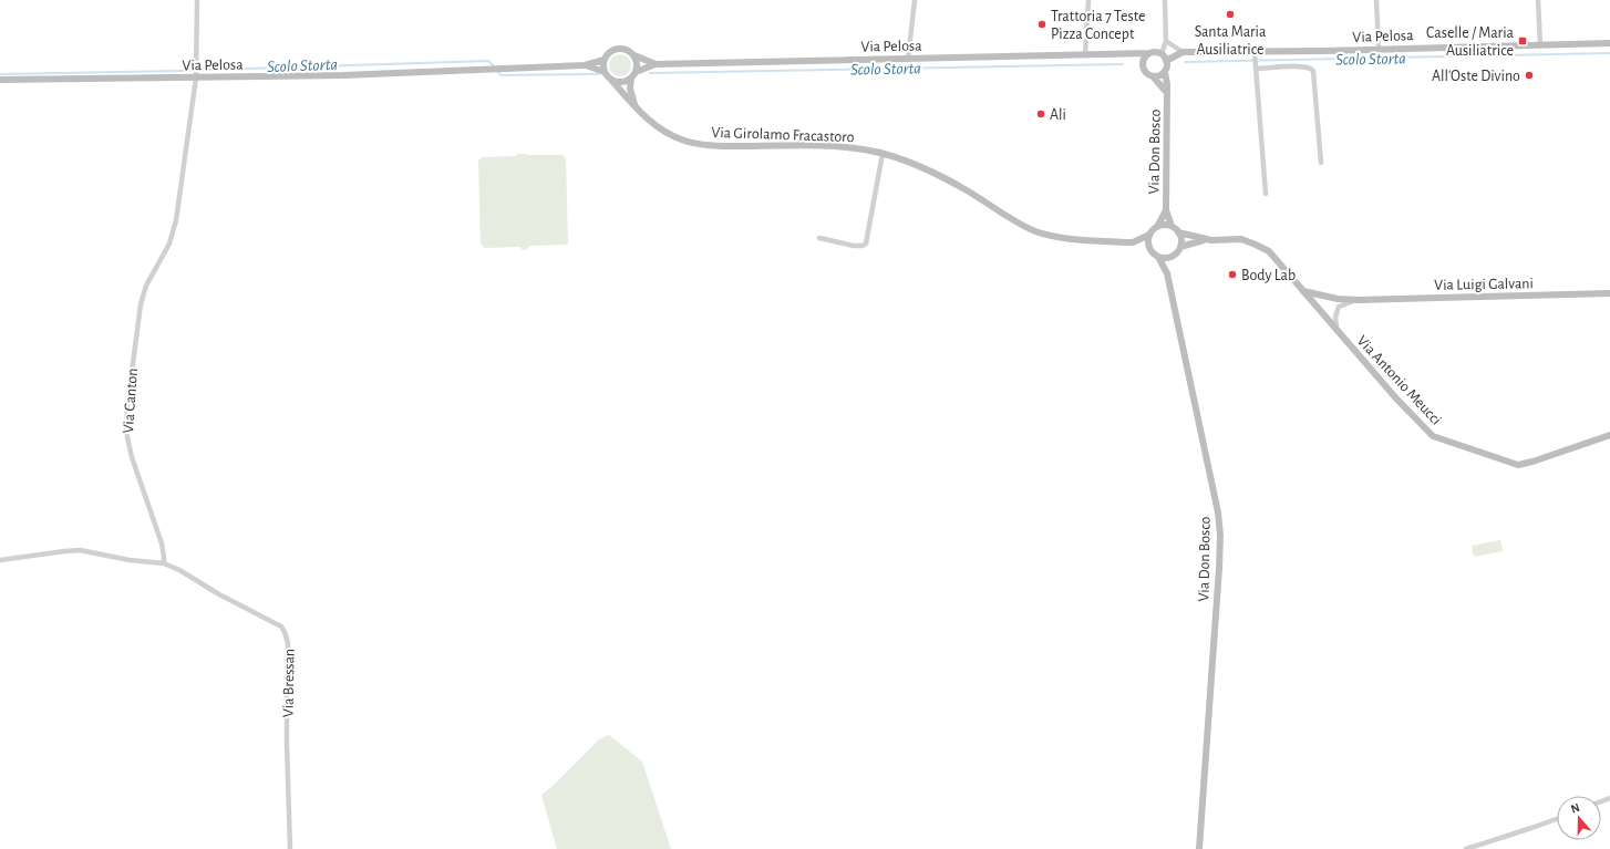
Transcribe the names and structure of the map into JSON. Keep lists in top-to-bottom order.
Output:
{
  "streets": {
    "main road": [
      "Via Pelosa",
      "Via Girolamo Fracastoro",
      "Via Don Bosco",
      "Via Luigi Galvani",
      "Via Antonio Meucci"
    ],
    "street": ["Via Canton", "Via Bressan"]
  },
  "crossings": [
    ["Via Pelosa", "Via Girolamo Fracastoro"],
    ["Via Pelosa", "Via Don Bosco"],
    ["Via Pelosa", "Via Canton"],
    ["Via Girolamo Fracastoro", "Via Don Bosco"],
    ["Via Girolamo Fracastoro", "Via Antonio Meucci"],
    ["Via Don Bosco", "Via Antonio Meucci"],
    ["Via Luigi Galvani", "Via Antonio Meucci"],
    ["Via Canton", "Via Bressan"]
  ],
  "water": ["Scolo Storta"],
  "places": {
    "other": [
      "Santa Maria Ausiliatrice",
      "Trattoria 7 Teste Pizza Concept",
      "All'Oste Divino",
      "Ali",
      "Body Lab"
    ],
    "transit": ["Caselle / Maria Ausiliatrice"]
  },
  "north": "top"
}
